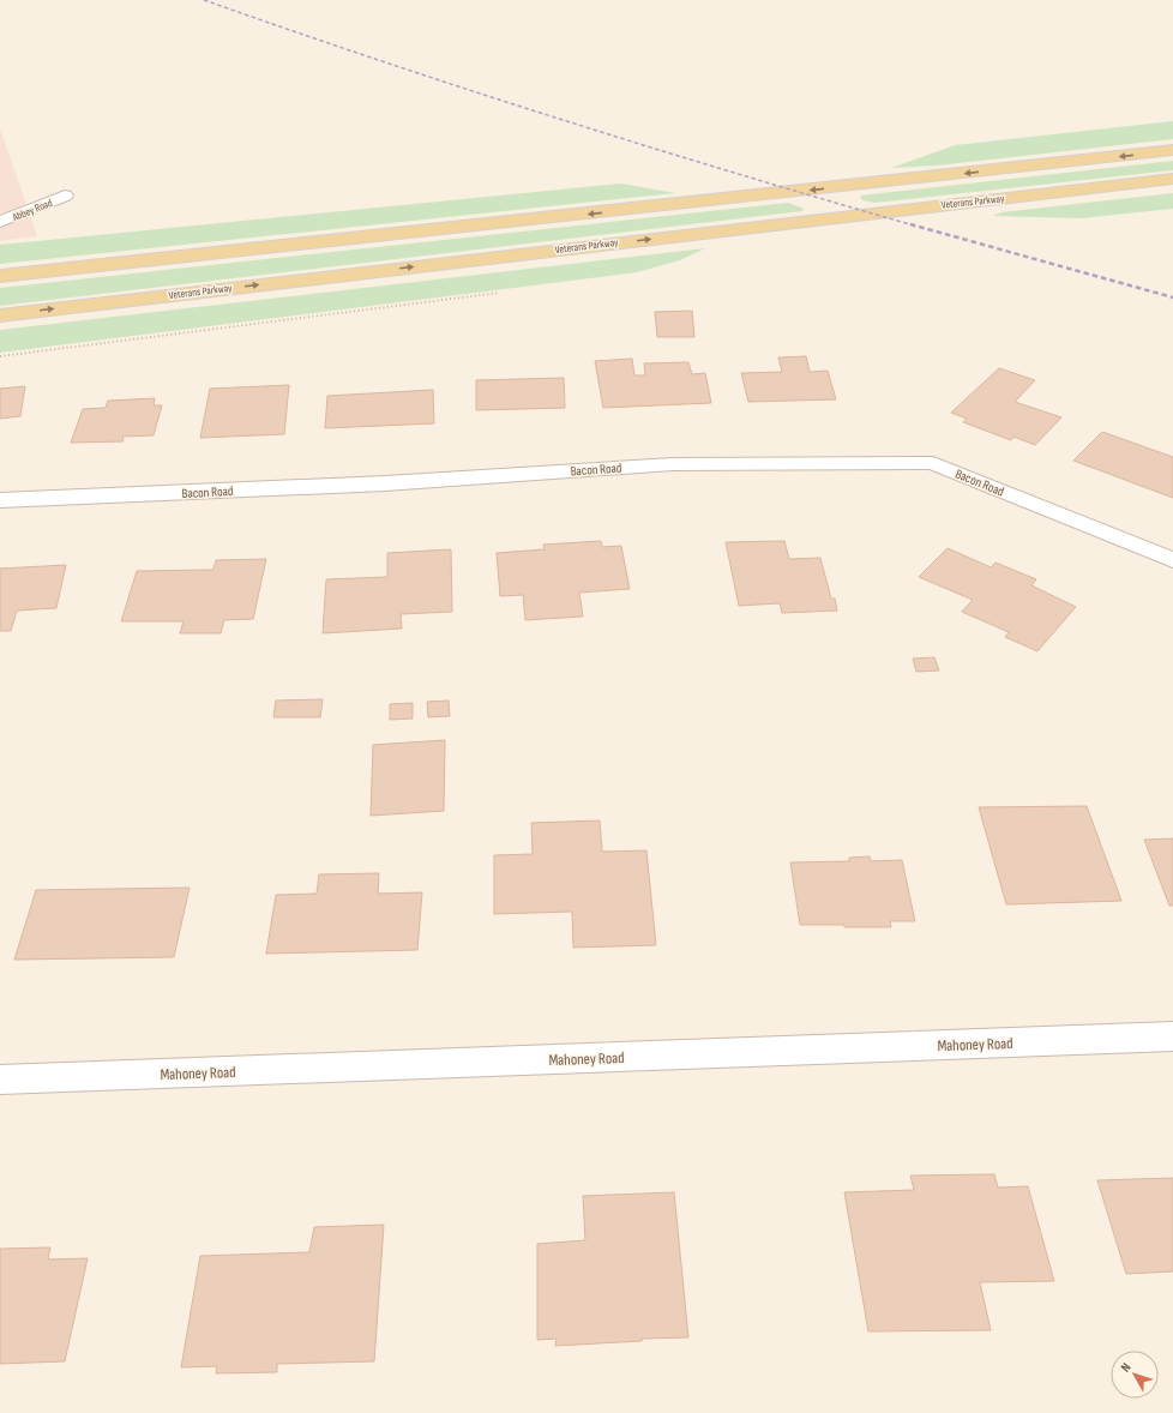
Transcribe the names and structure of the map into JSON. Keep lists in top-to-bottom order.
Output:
{
  "streets": {
    "main road": ["Veterans Parkway"],
    "street": ["Abbey Road", "Bacon Road", "Mahoney Road"]
  },
  "north": "top left"
}
